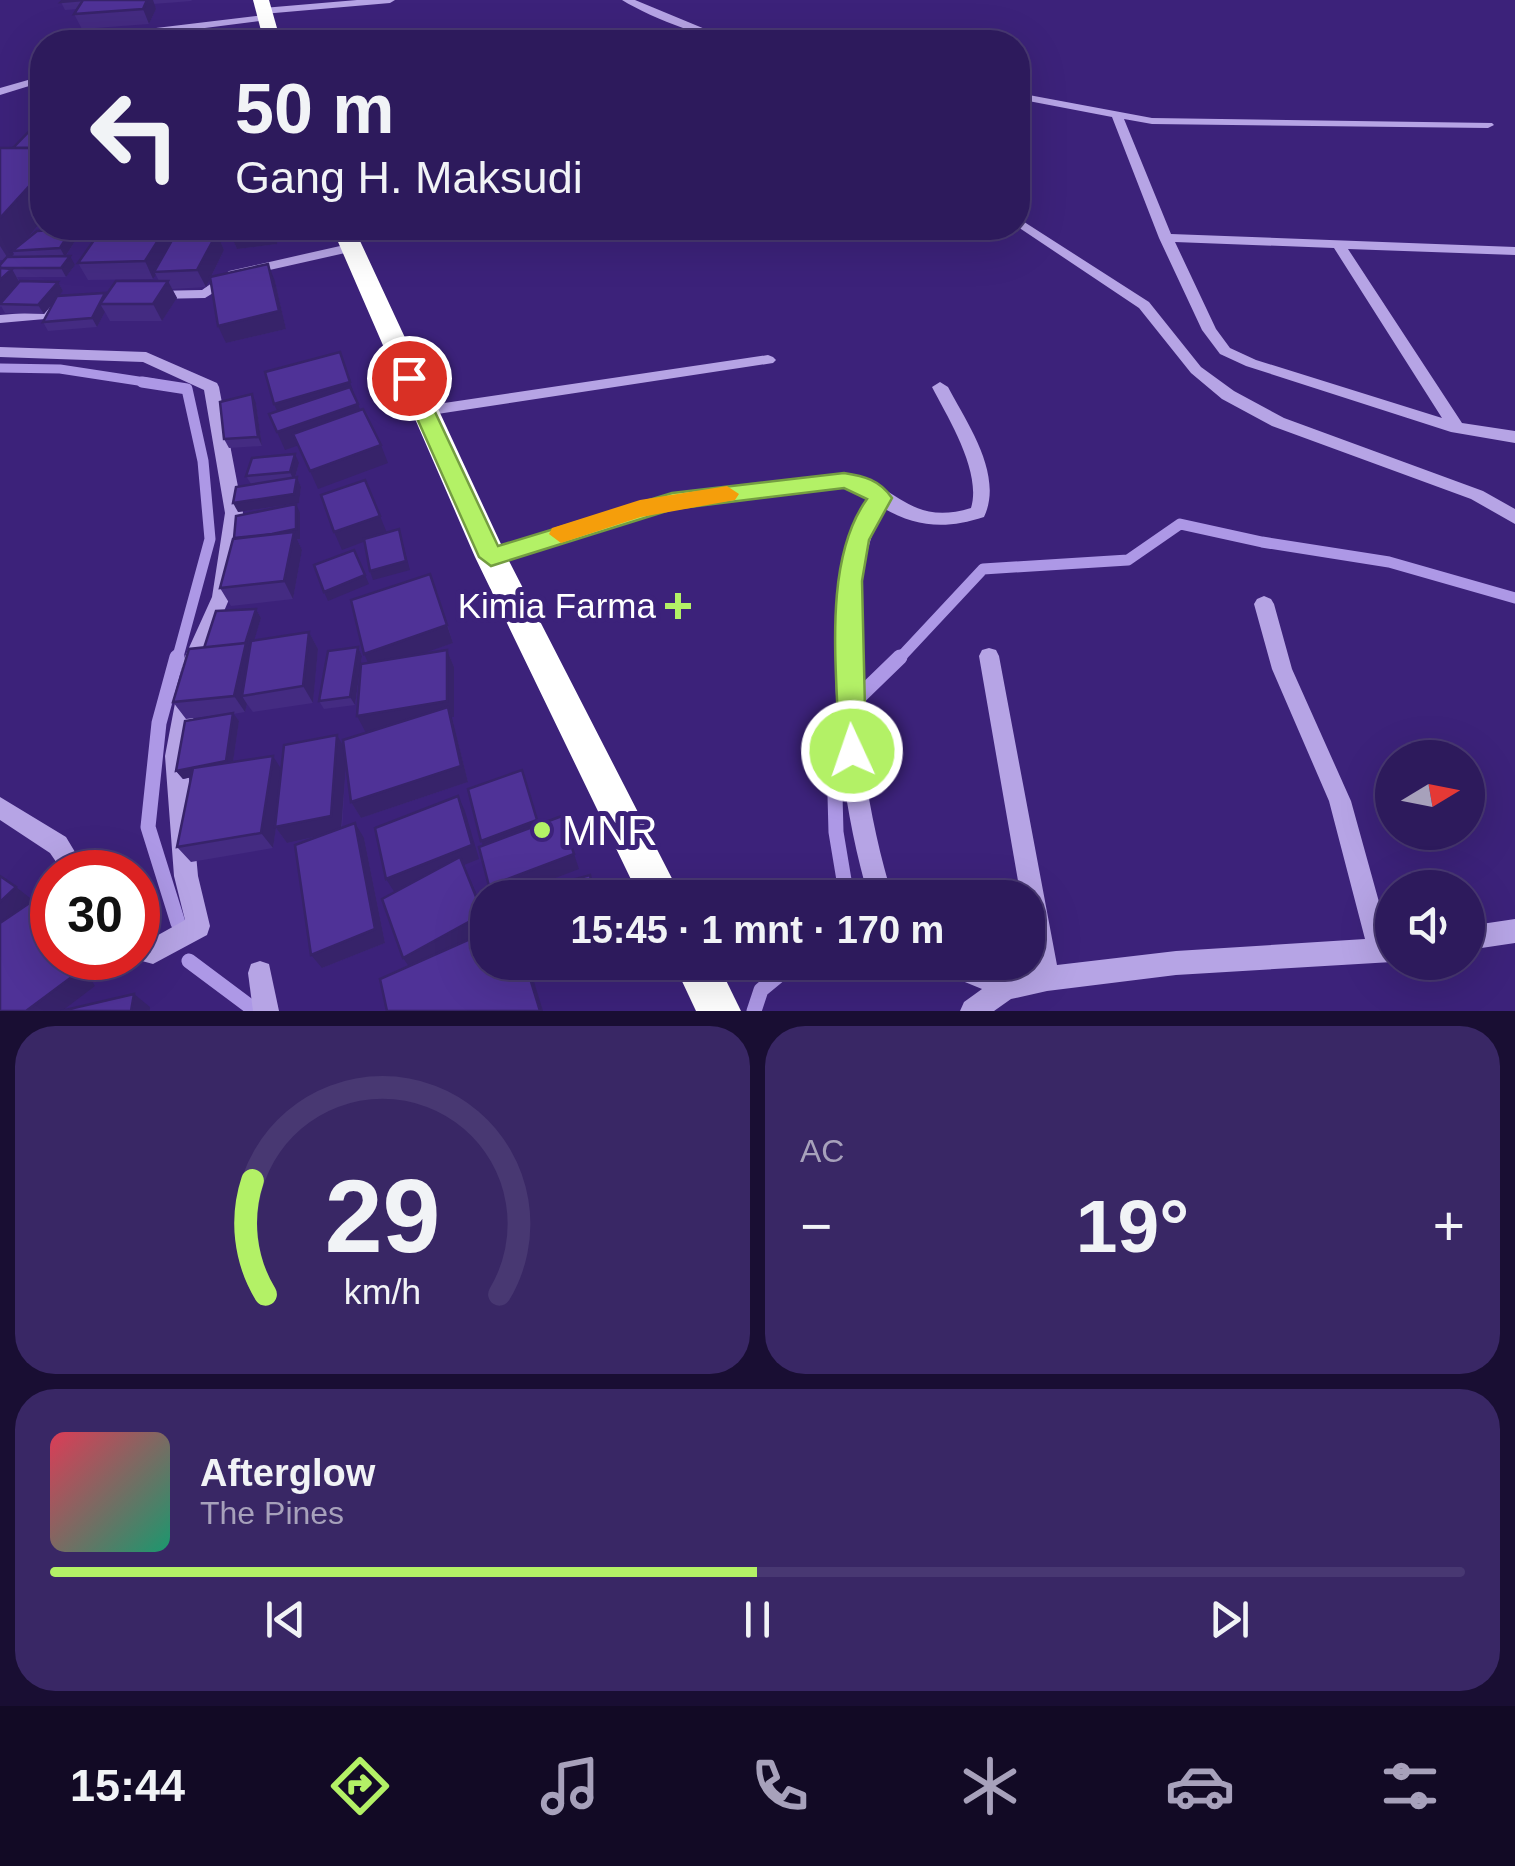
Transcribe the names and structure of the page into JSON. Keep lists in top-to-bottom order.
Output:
{
  "places": {
    "health": ["Kimia Farma"],
    "other": ["MNR"]
  },
  "north": "right",
  "page": {
    "turn": ["50 m", "Gang H. Maksudi"],
    "limit": "30",
    "trip": "15:45 · 1 mnt · 170 m",
    "tile": "AC",
    "heat": ["−", "19°", "+"],
    "song": ["Afterglow", "The Pines"],
    "tabs": "15:44",
    "gauge": ["29", "km/h"]
  }
}
